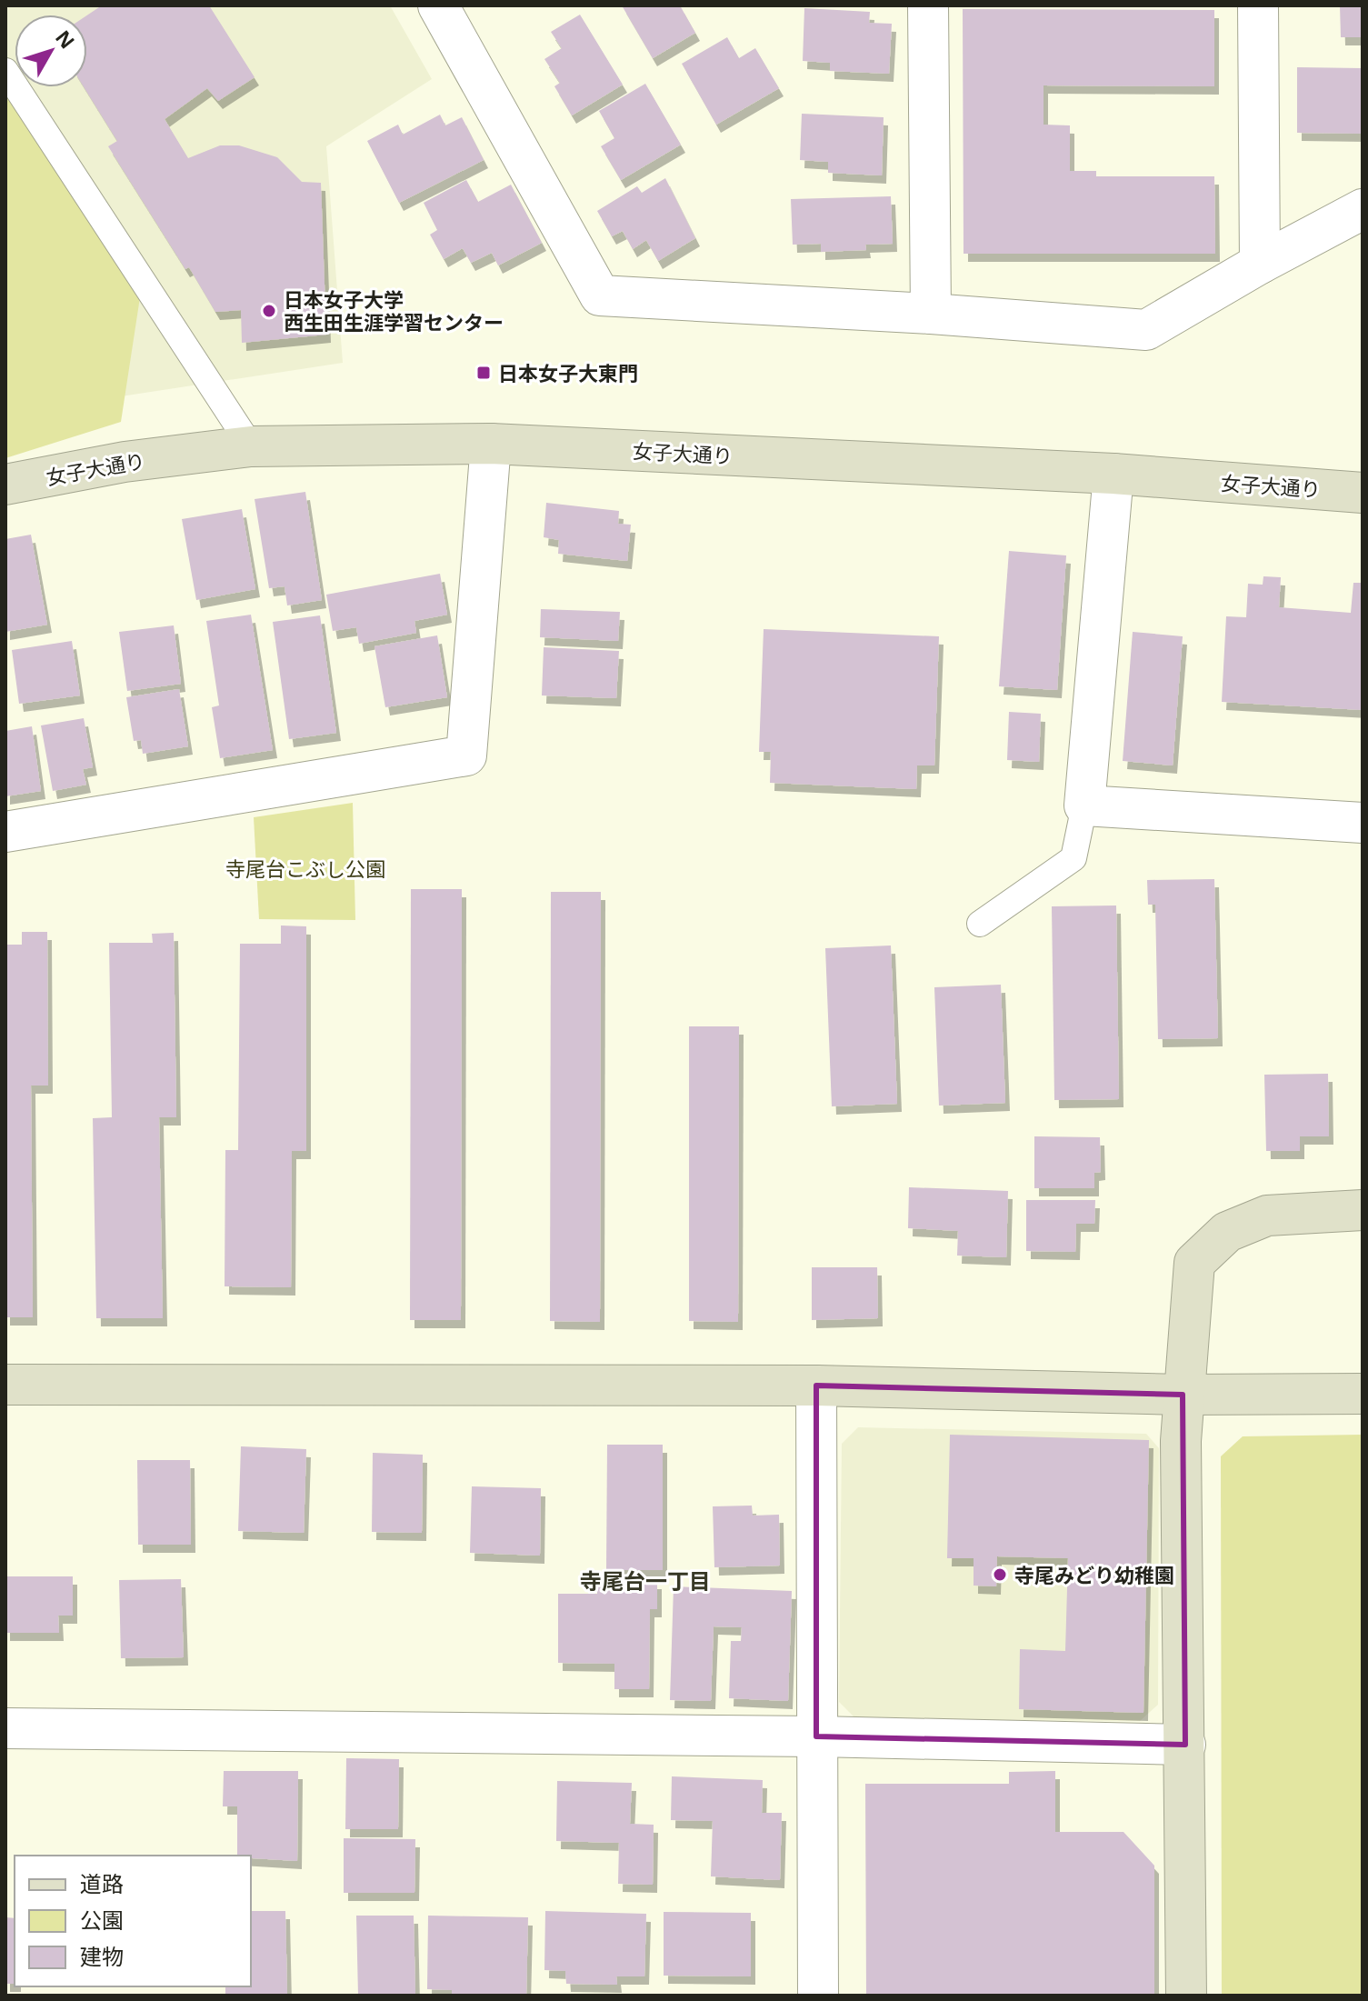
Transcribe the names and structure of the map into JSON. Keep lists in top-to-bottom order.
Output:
{
  "streets": {
    "street": ["女子大通り"]
  },
  "districts": ["寺尾台一丁目"],
  "parks": ["寺尾台こぶし公園"],
  "places": {
    "other": ["日本女子大学 西生田生涯学習センター", "寺尾みどり幼稚園"],
    "transit": ["日本女子大東門"]
  },
  "legend": ["道路", "公園", "建物"],
  "north": "top right"
}
